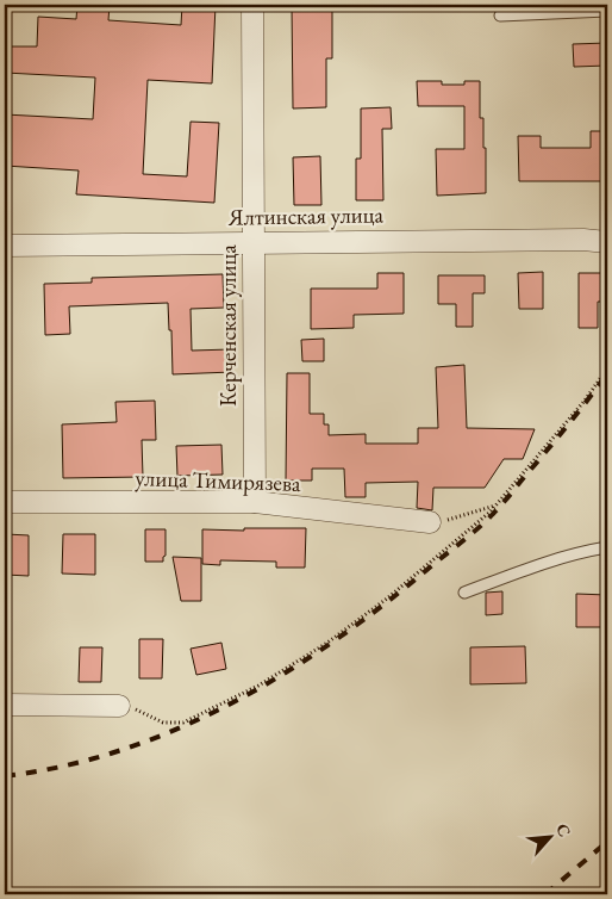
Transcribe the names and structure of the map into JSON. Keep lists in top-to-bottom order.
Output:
{
  "streets": {
    "street": ["Ялтинская улица", "Керченская улица", "улица Тимирязева"]
  },
  "crossings": [
    ["Ялтинская улица", "Керченская улица"],
    ["Керченская улица", "улица Тимирязева"]
  ],
  "north": "top right"
}
